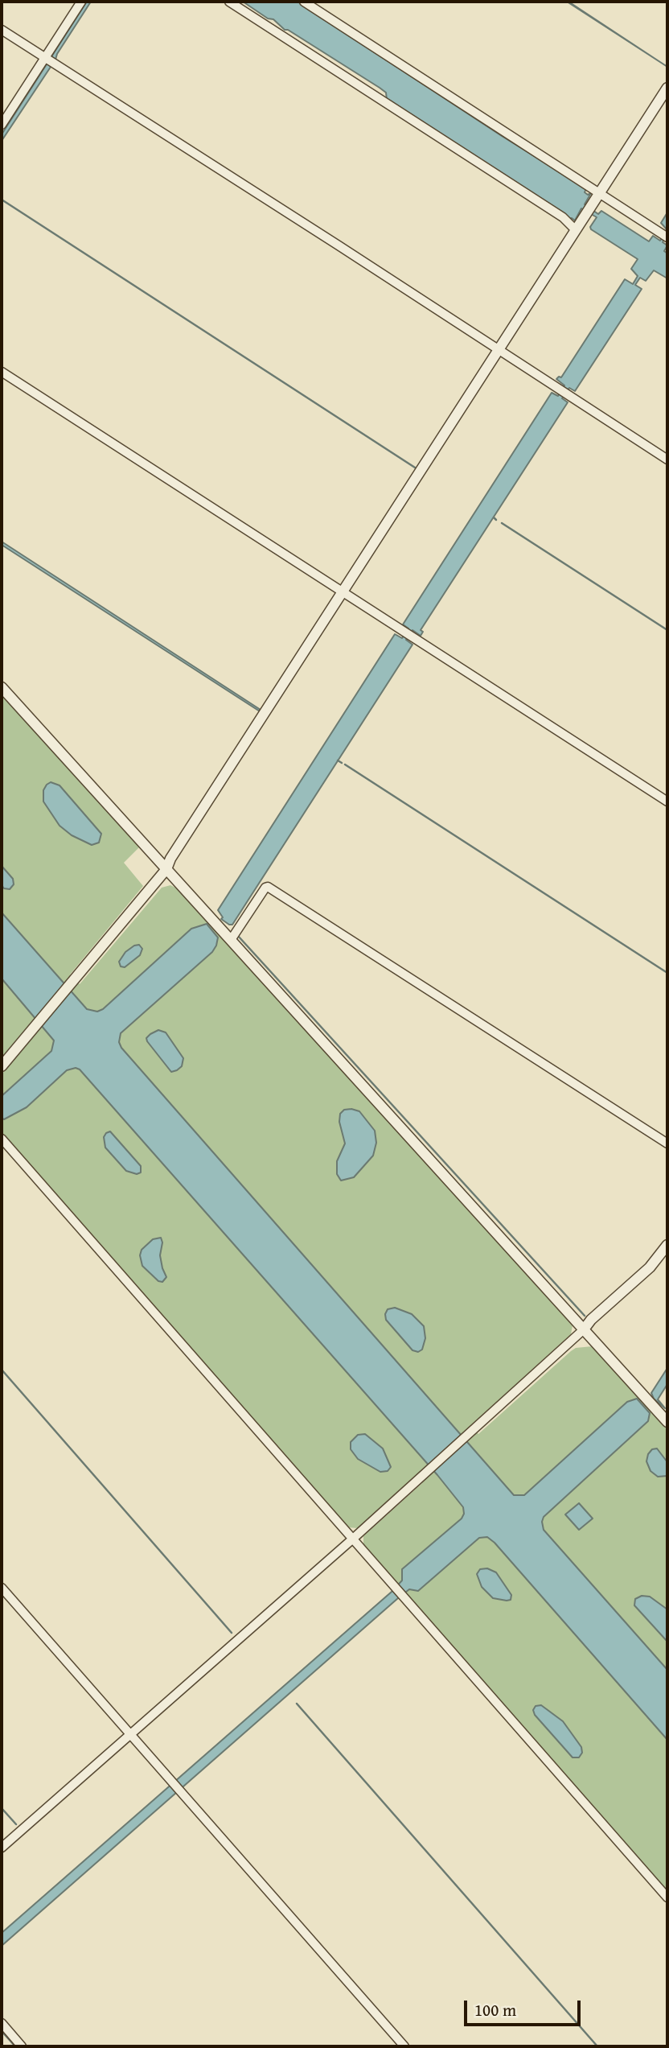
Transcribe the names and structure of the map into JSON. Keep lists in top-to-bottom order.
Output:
{
  "scale_bar": "100 m"
}
